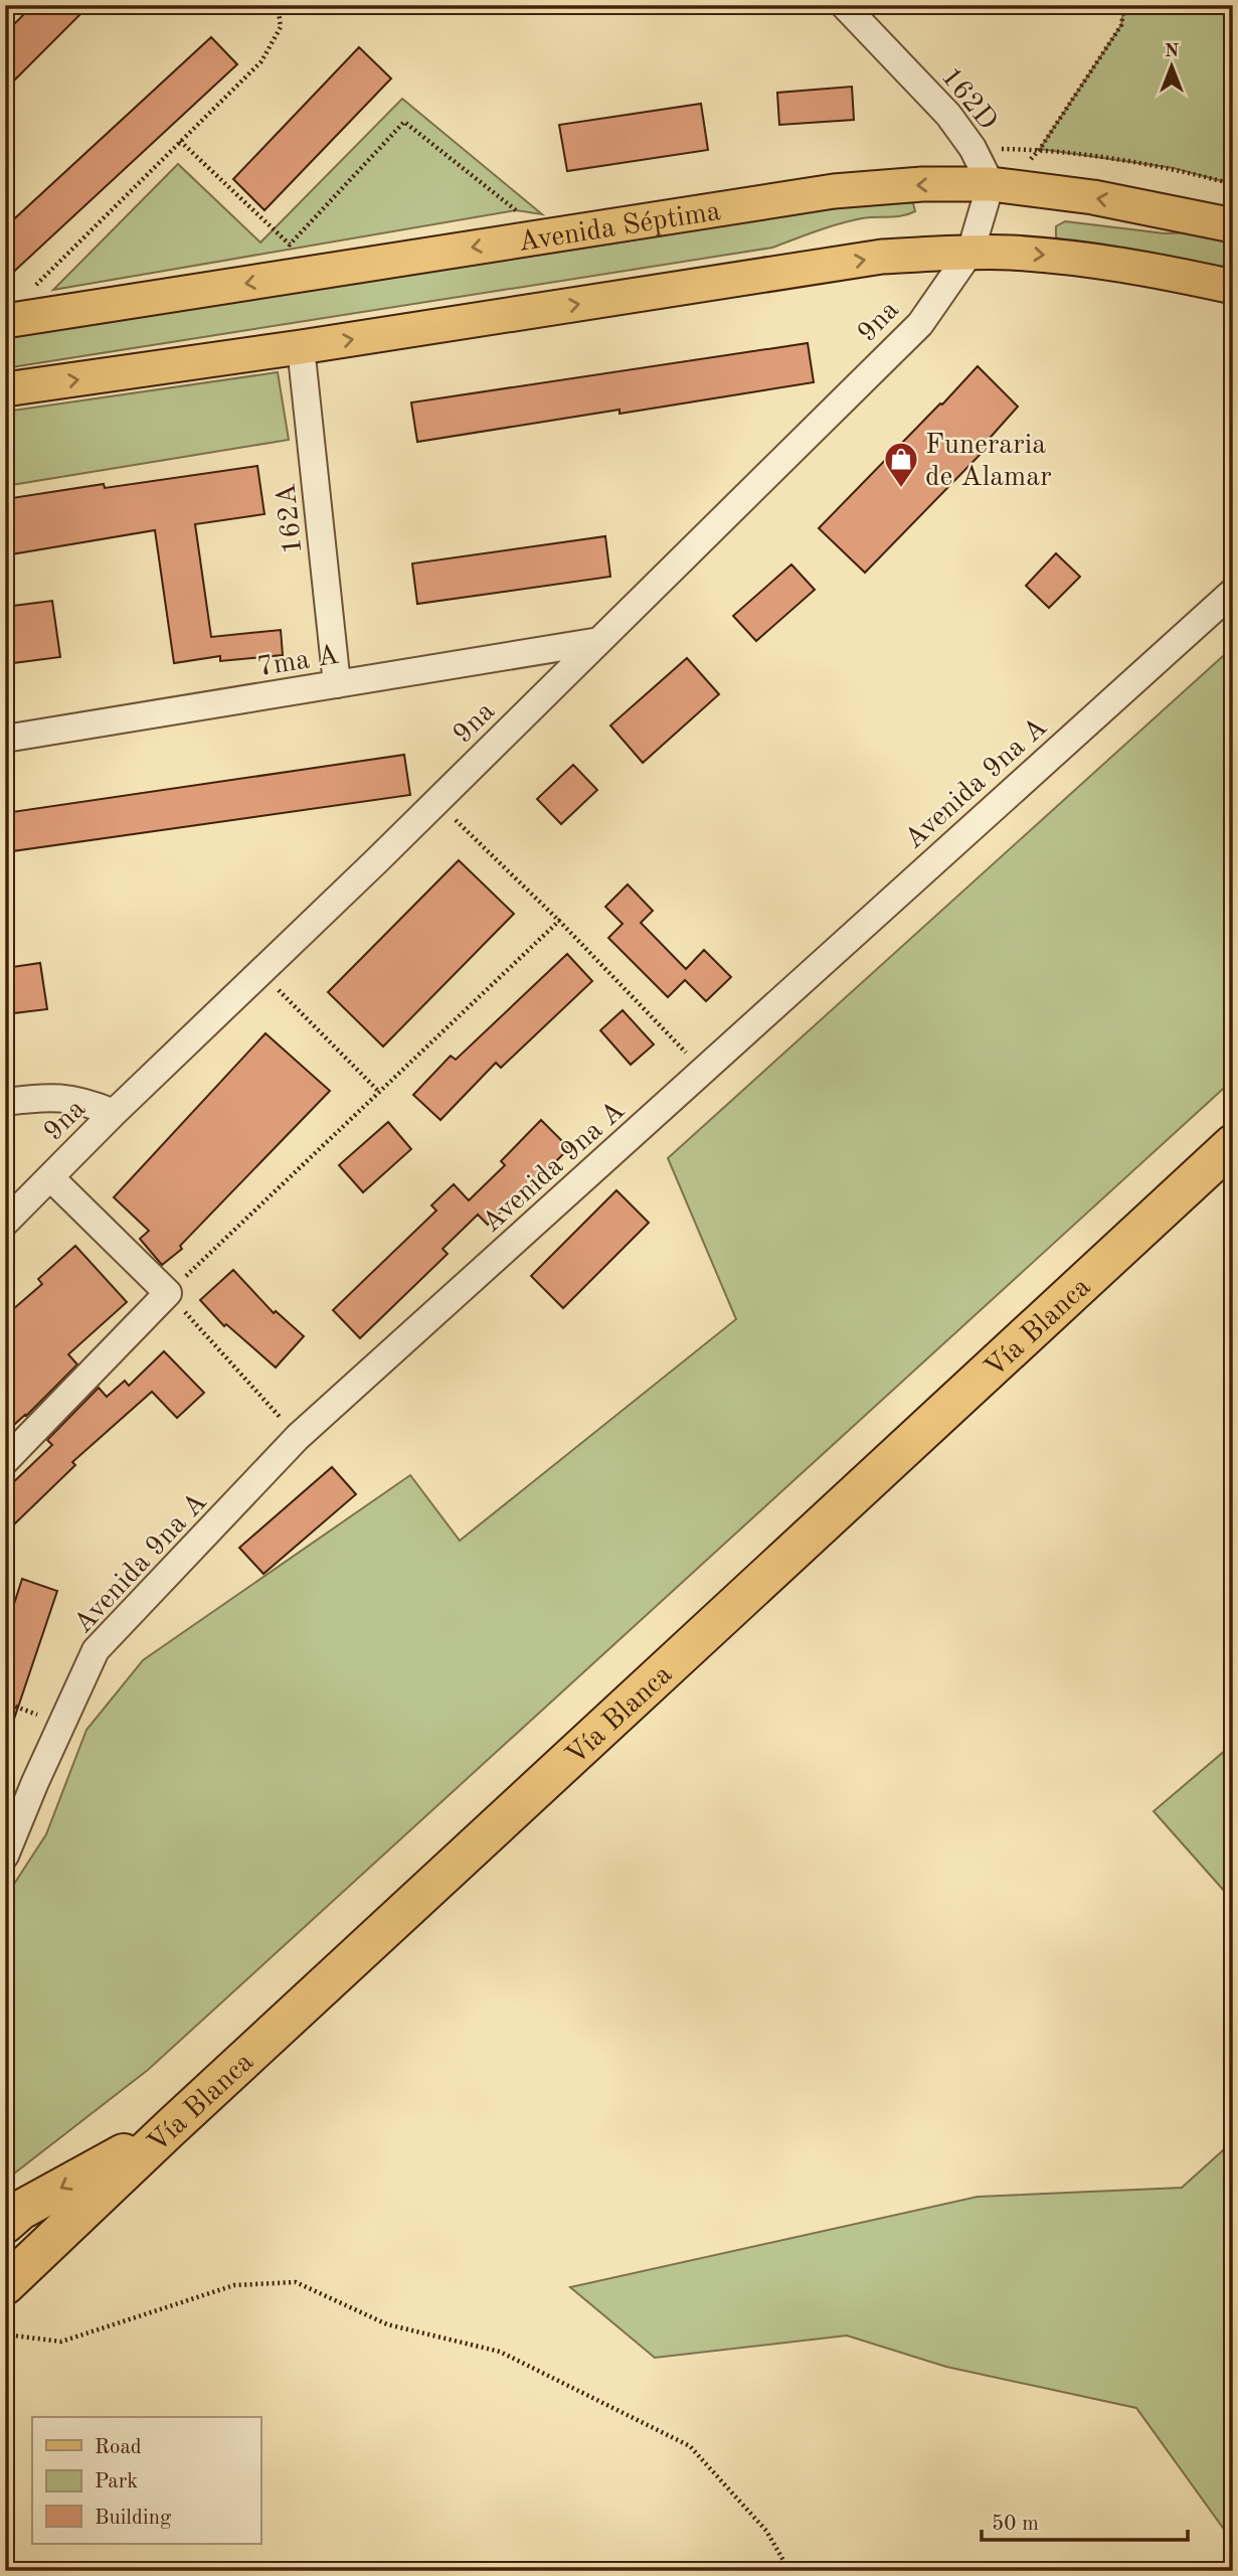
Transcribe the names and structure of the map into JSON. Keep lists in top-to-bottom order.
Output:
{
  "streets": {
    "highway": ["Vía Blanca"],
    "main road": ["Avenida Séptima"],
    "street": [
      "162D",
      "9na",
      "162A",
      "7ma A",
      "Avenida 9na A"
    ]
  },
  "crossings": [
    ["162D", "Avenida Séptima"],
    ["9na", "7ma A"],
    ["162A", "7ma A"]
  ],
  "places": {
    "shop": ["Funeraria de Alamar"]
  },
  "legend": ["Road", "Park", "Building"],
  "scale_bar": "50 m",
  "north": "top"
}
